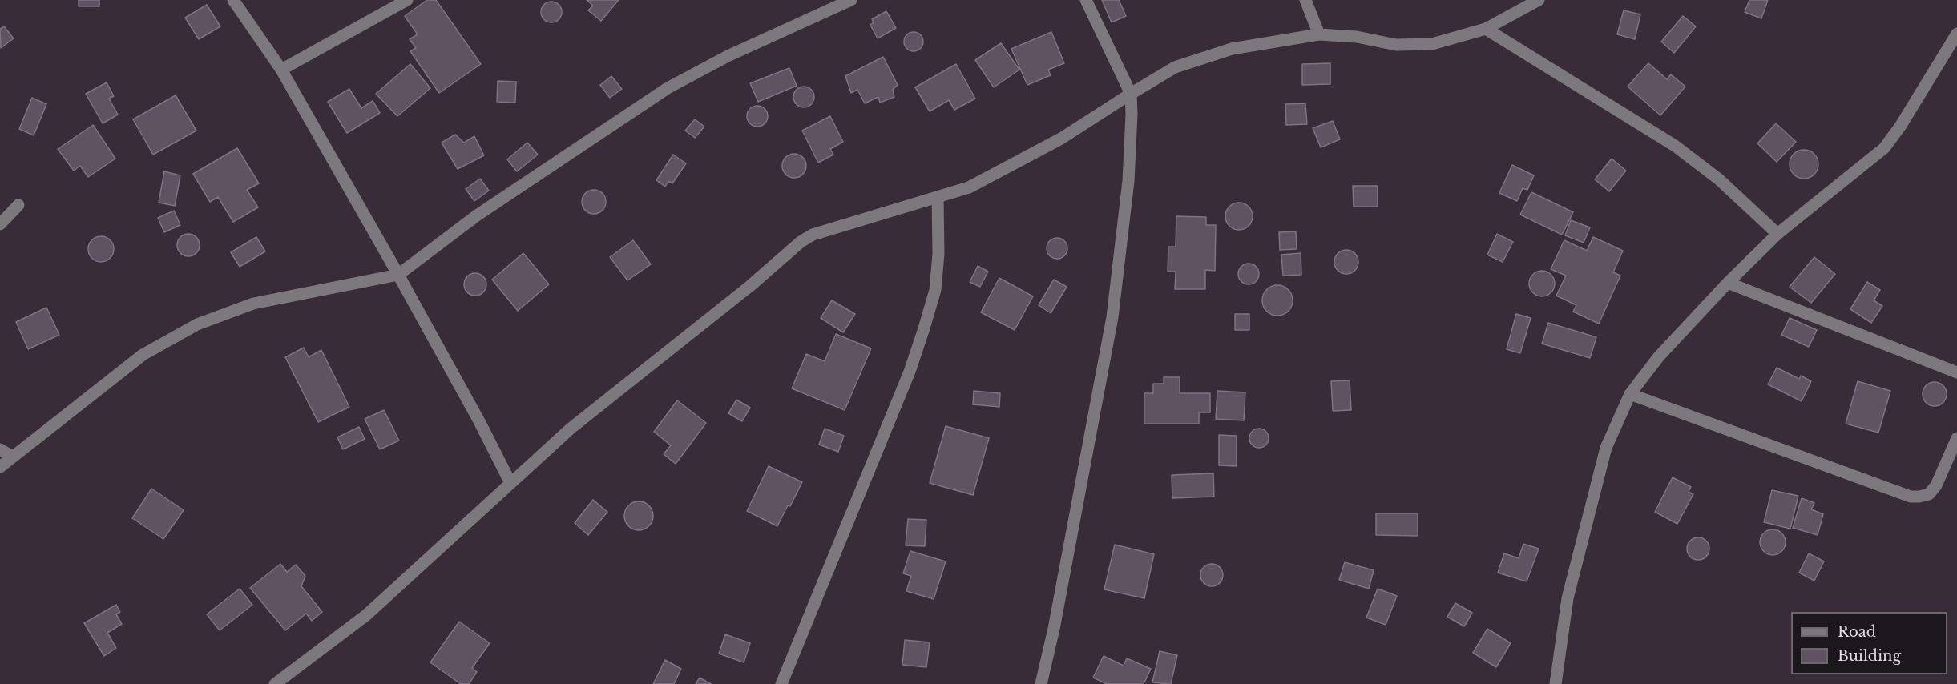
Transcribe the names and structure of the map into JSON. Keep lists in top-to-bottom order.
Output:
{
  "legend": ["Road", "Building"]
}
